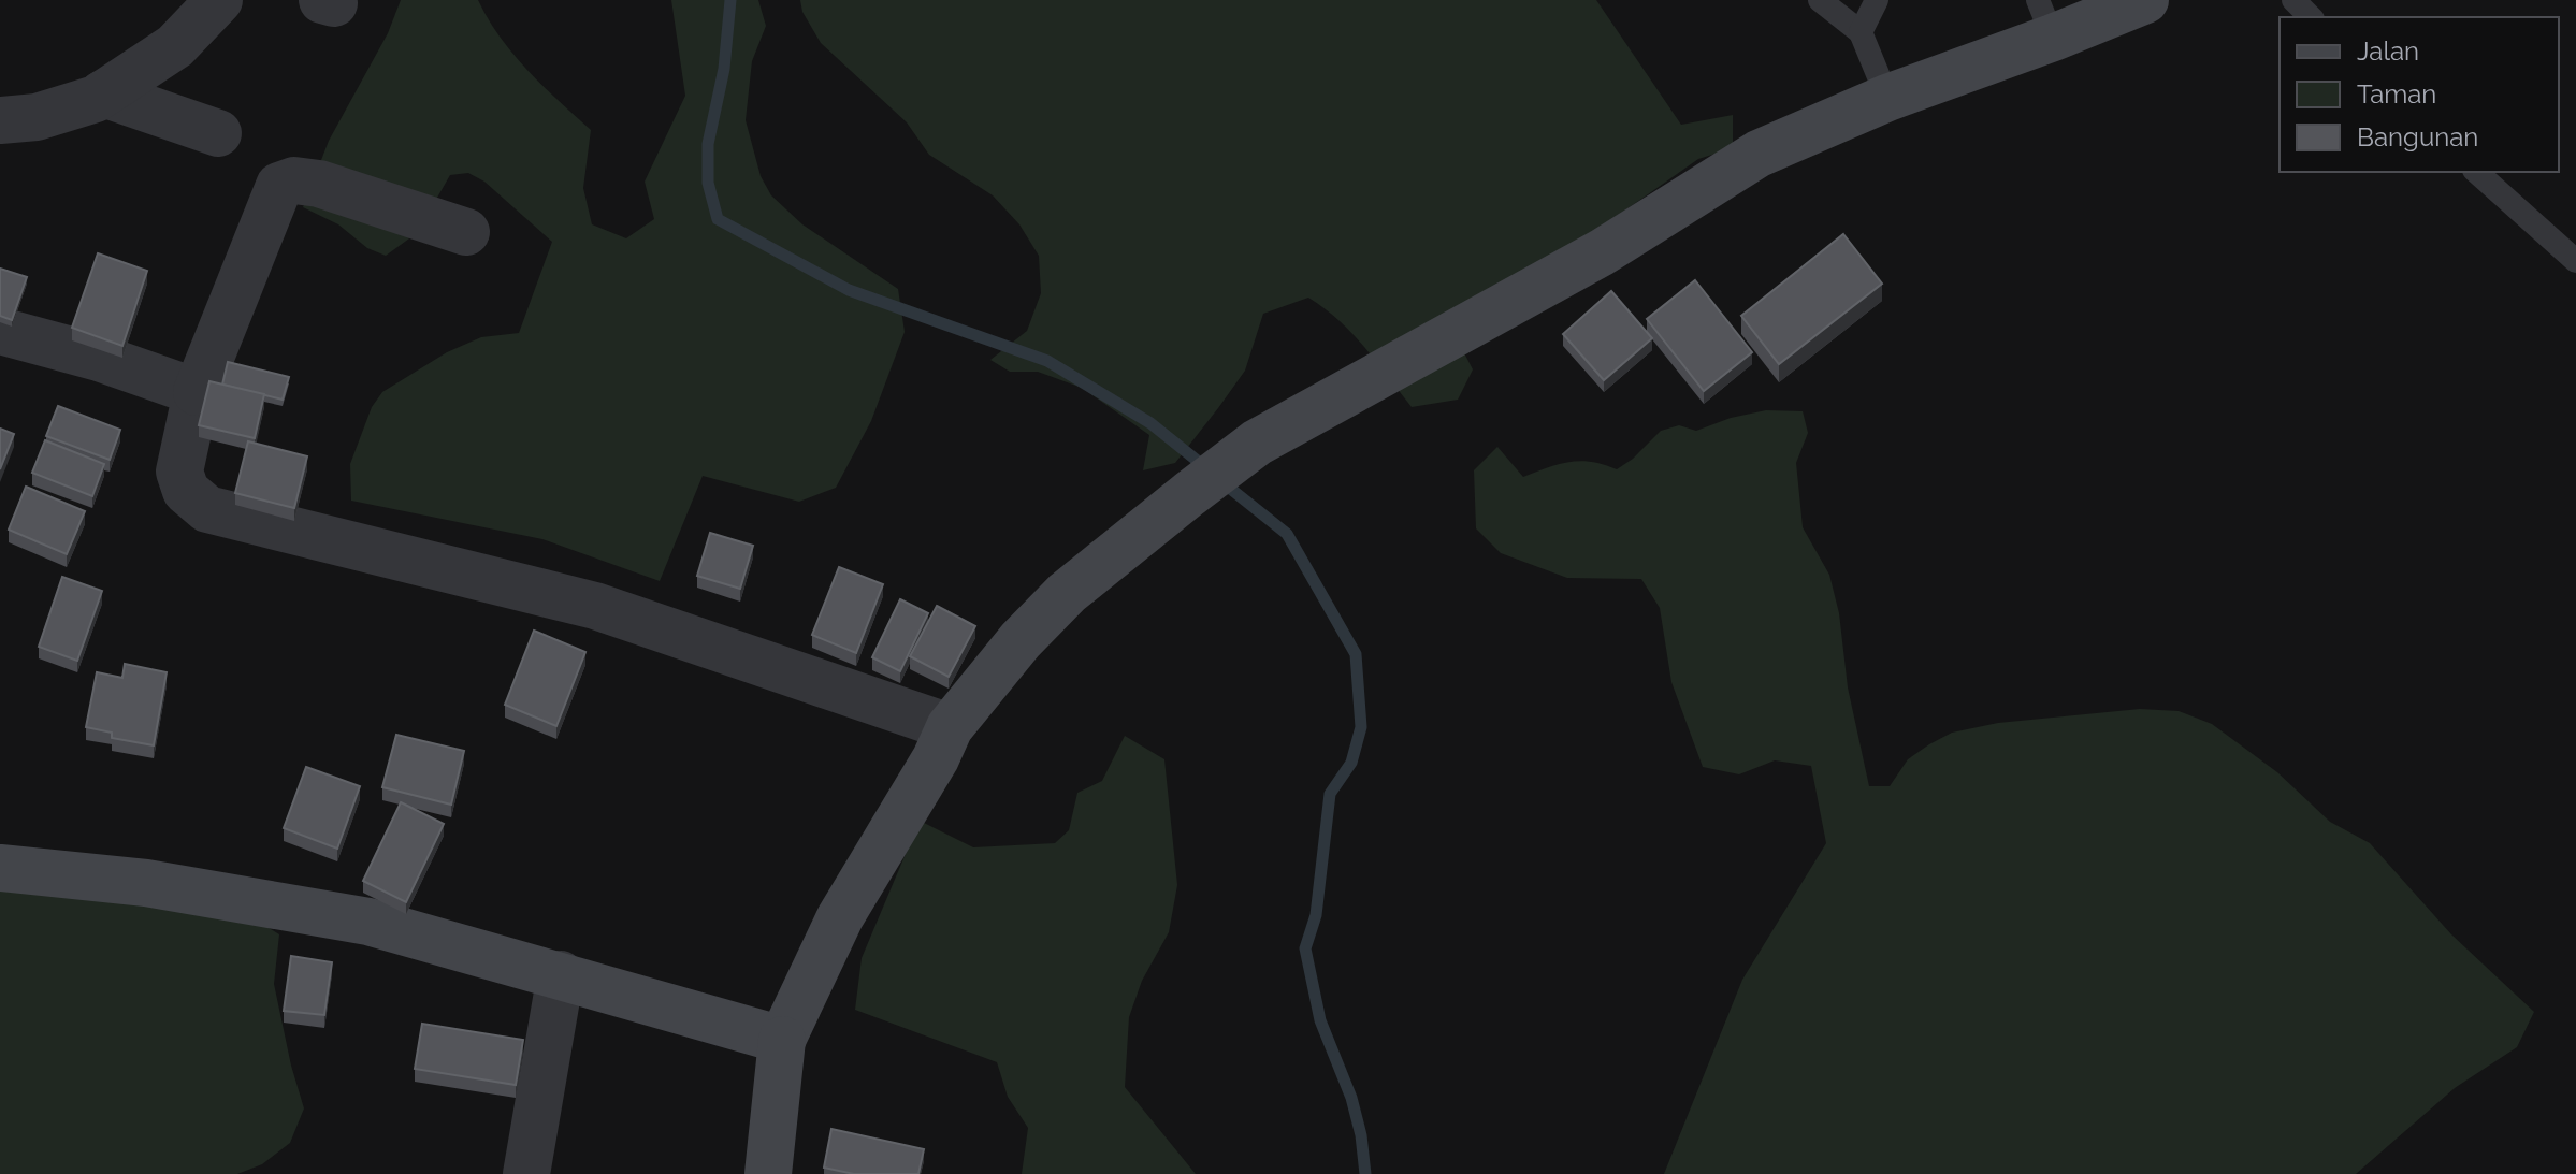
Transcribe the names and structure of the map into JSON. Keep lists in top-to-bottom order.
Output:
{
  "legend": ["Jalan", "Taman", "Bangunan"]
}
